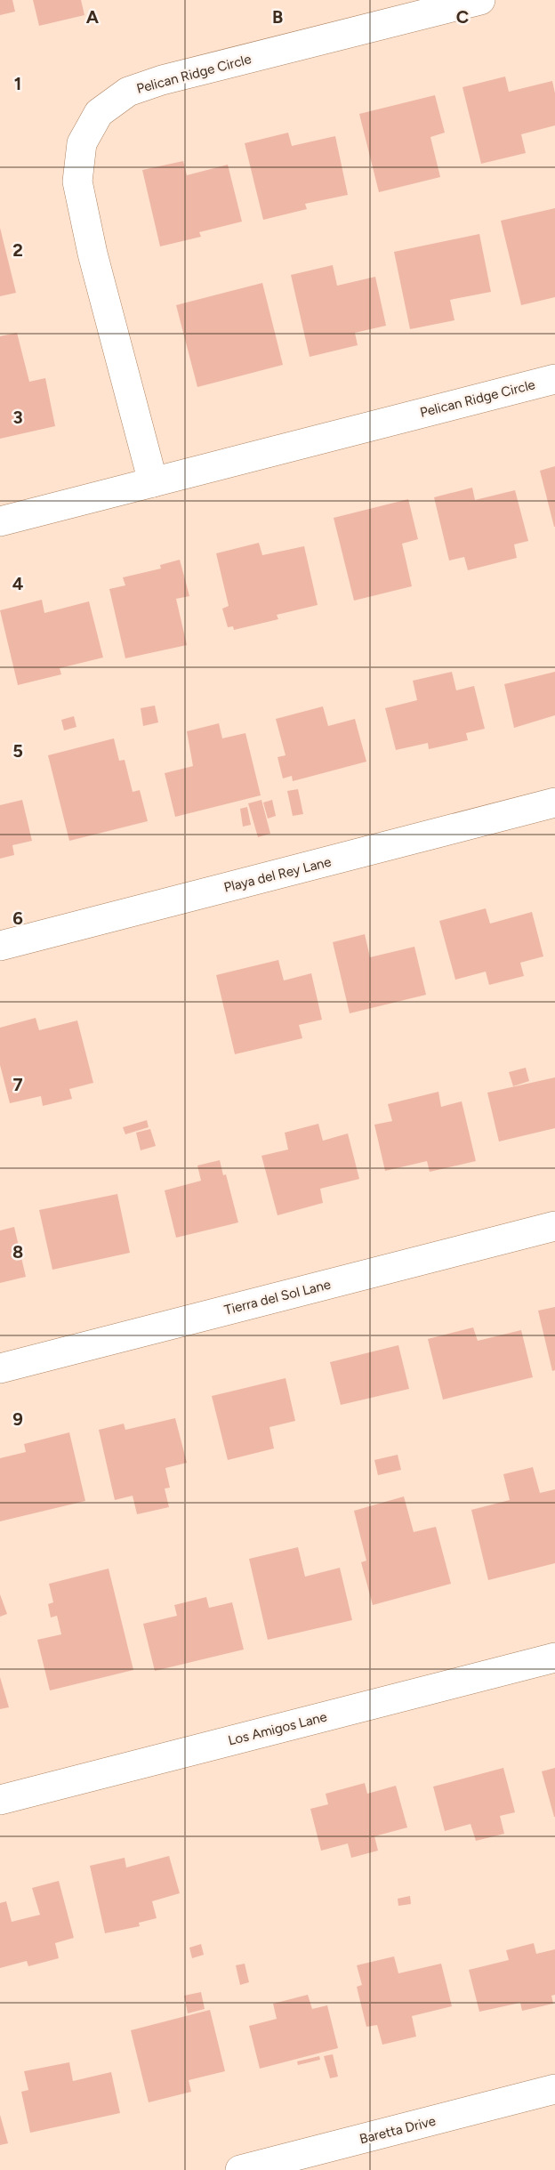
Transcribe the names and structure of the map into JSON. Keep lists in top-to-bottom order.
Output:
{
  "streets": {
    "street": [
      "Pelican Ridge Circle",
      "Playa del Rey Lane",
      "Tierra del Sol Lane",
      "Los Amigos Lane",
      "Baretta Drive"
    ]
  },
  "grid": {
    "columns": ["A", "B", "C"],
    "rows": [
      "1",
      "2",
      "3",
      "4",
      "5",
      "6",
      "7",
      "8",
      "9"
    ]
  }
}
